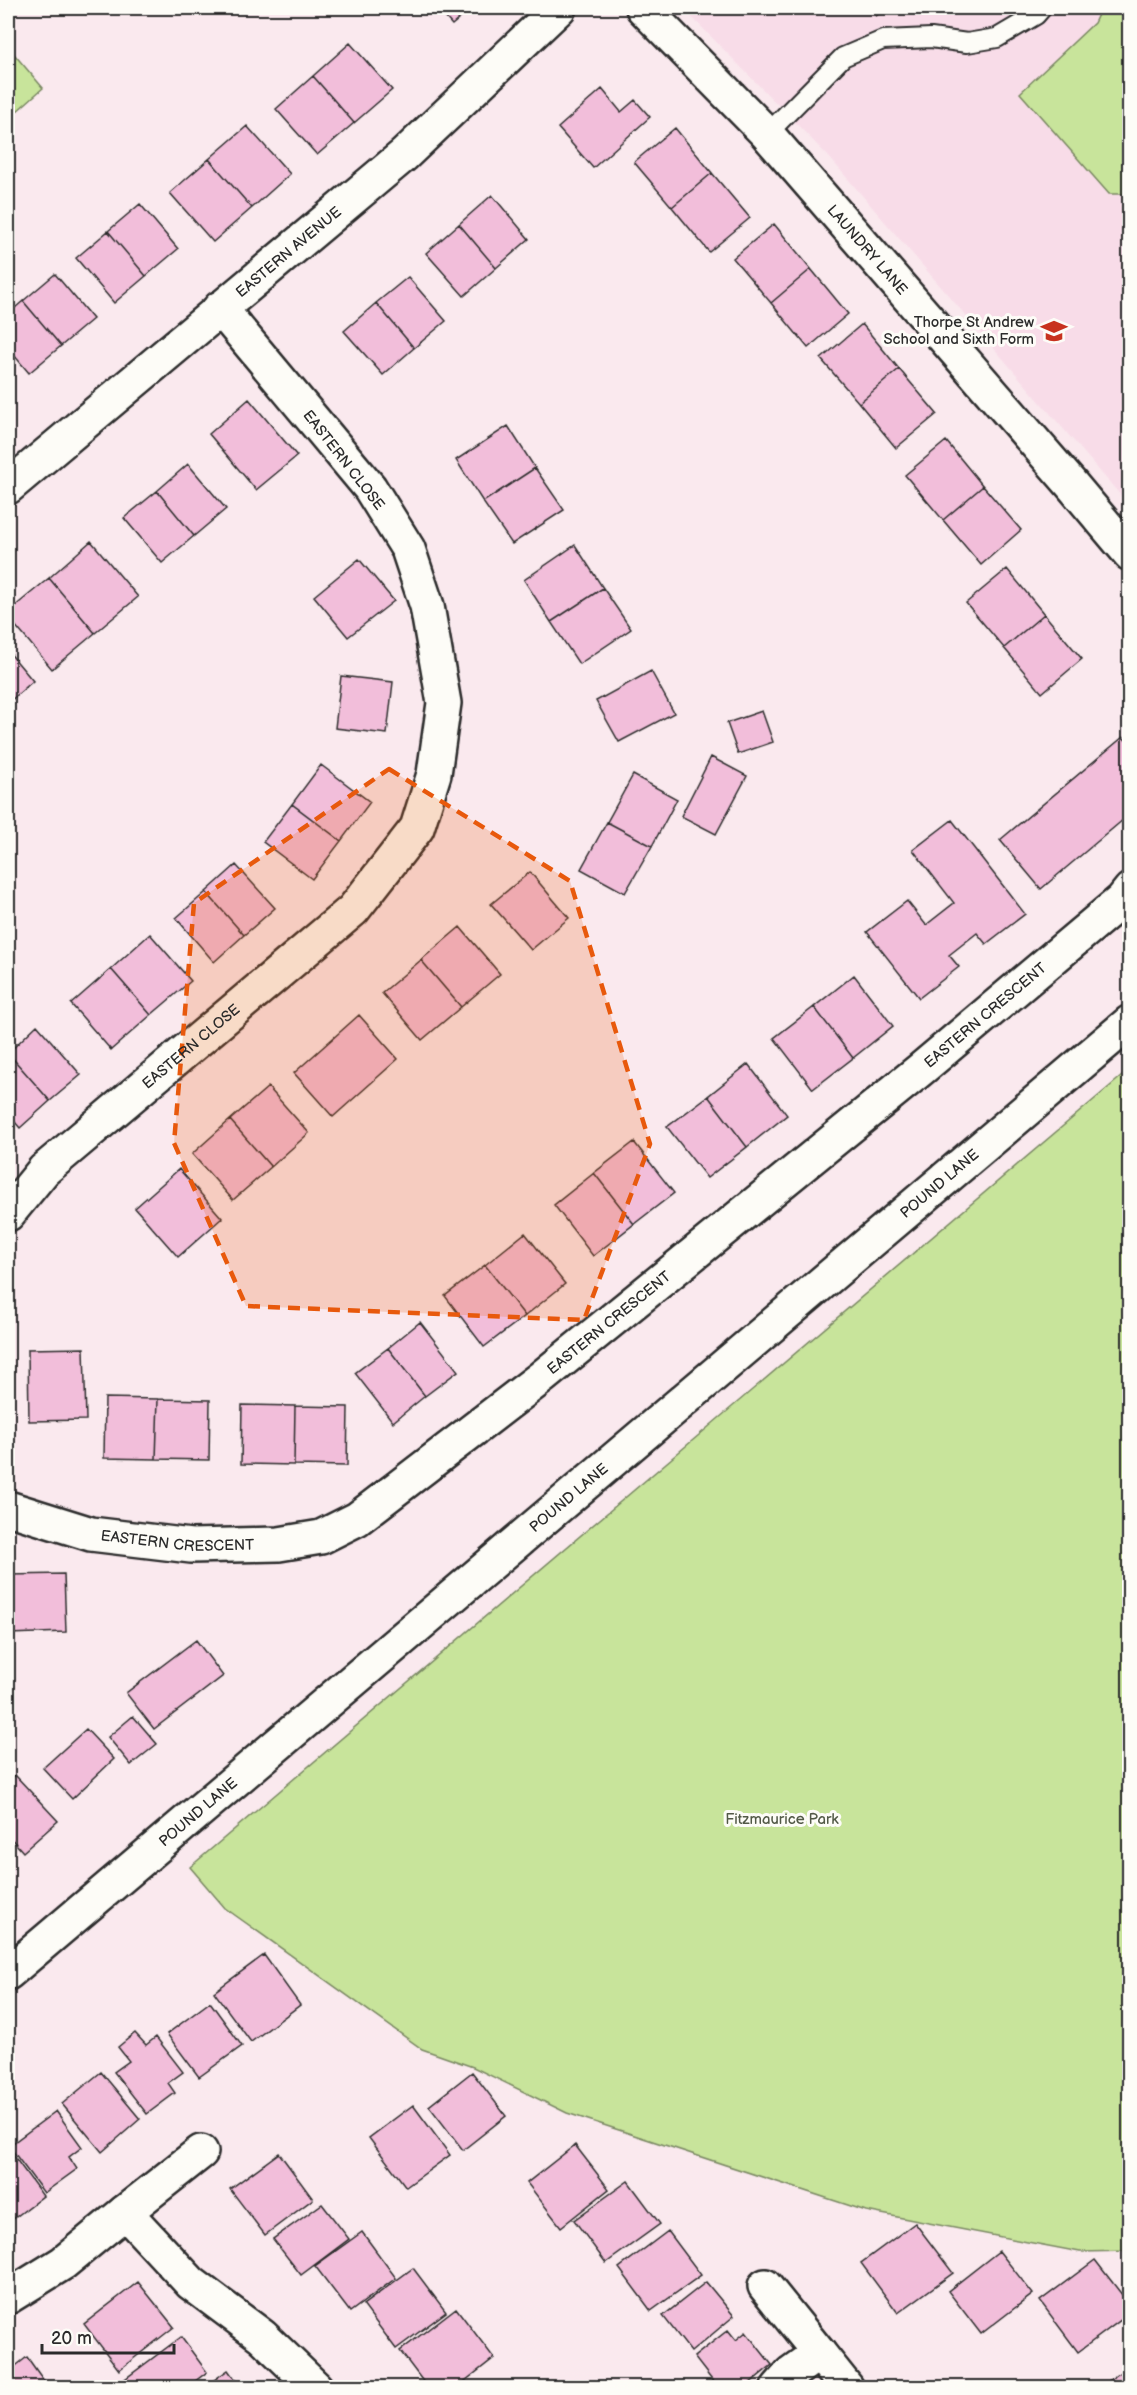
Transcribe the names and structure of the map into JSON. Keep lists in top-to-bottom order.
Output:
{
  "streets": {
    "street": [
      "LAUNDRY LANE",
      "EASTERN AVENUE",
      "EASTERN CLOSE",
      "EASTERN CRESCENT",
      "POUND LANE"
    ]
  },
  "crossings": [
    ["EASTERN AVENUE", "EASTERN CLOSE"]
  ],
  "parks": ["Fitzmaurice Park"],
  "places": {
    "school or university": ["Thorpe St Andrew School and Sixth Form"]
  },
  "scale_bar": "20 m"
}
